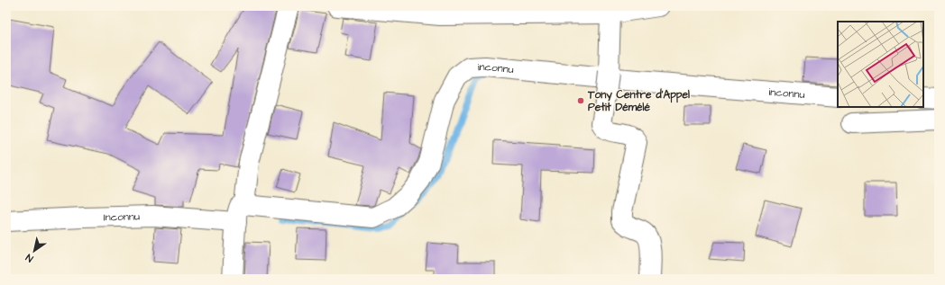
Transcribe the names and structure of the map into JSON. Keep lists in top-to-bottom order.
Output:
{
  "streets": {
    "street": ["inconnu", "Inconnu"]
  },
  "crossings": [
    ["inconnu", "Inconnu"]
  ],
  "places": ["Tony Centre d'Appel Petit Démélé"],
  "north": "bottom left"
}
